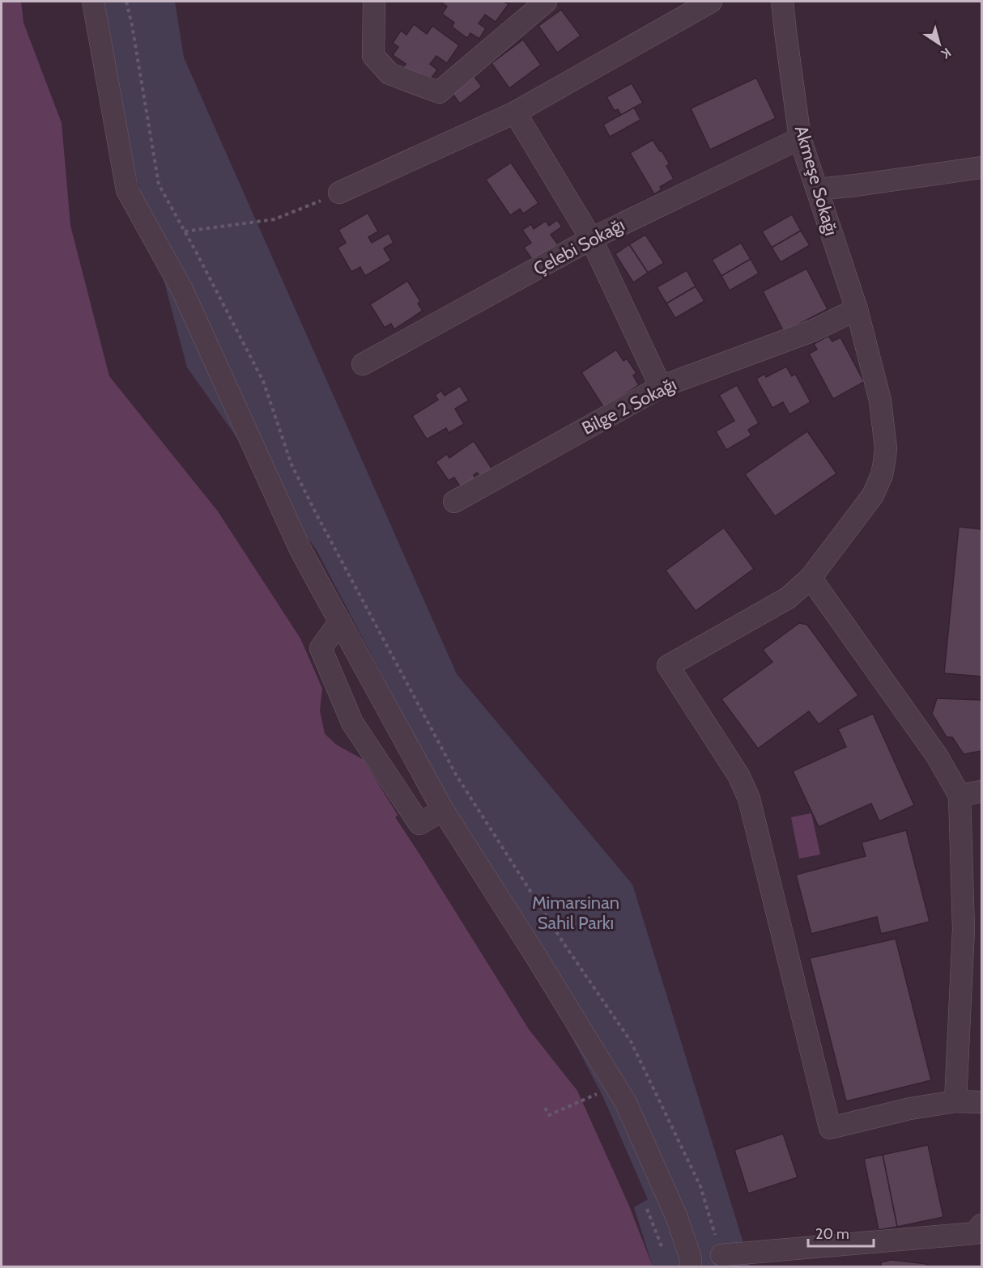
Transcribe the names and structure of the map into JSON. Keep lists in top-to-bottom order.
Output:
{
  "streets": {
    "street": ["Akmeşe Sokağı", "Çelebi Sokağı", "Bilge 2 Sokağı"]
  },
  "crossings": [
    ["Akmeşe Sokağı", "Çelebi Sokağı"],
    ["Akmeşe Sokağı", "Bilge 2 Sokağı"]
  ],
  "parks": ["Mimarsinan Sahil Parkı"],
  "scale_bar": "20 m",
  "north": "bottom right"
}
